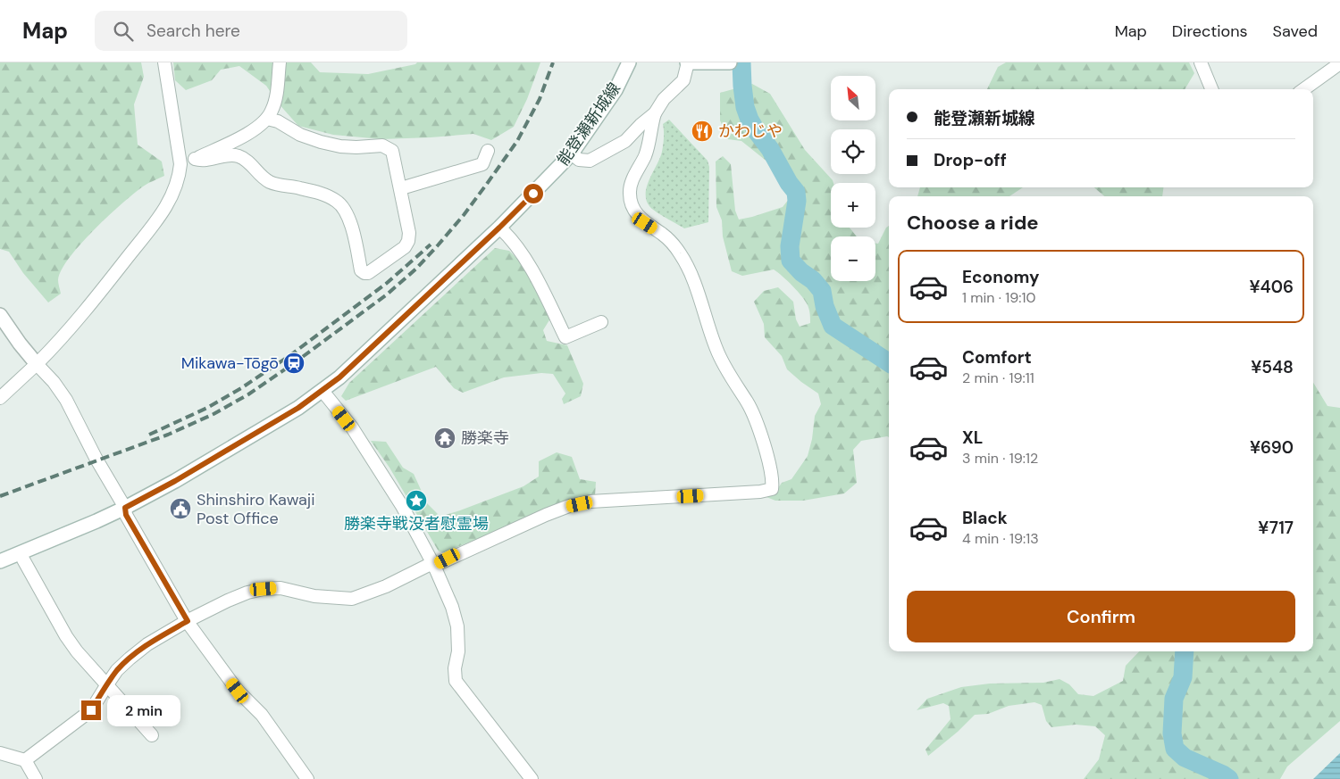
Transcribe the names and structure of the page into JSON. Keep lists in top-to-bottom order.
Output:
{
  "streets": {
    "main road": ["能登瀬新城線"]
  },
  "places": {
    "restaurant": ["かわじや"],
    "station": ["Mikawa-Tōgō"],
    "temple": ["勝楽寺"],
    "place": ["勝楽寺戦没者慰霊場"],
    "public building": ["Shinshiro Kawaji Post Office"]
  },
  "north": "top left",
  "page": {
    "header": "Map",
    "search": "Search here",
    "nav": ["Map", "Directions", "Saved"],
    "map_buttons": ["+", "−"],
    "banner": ["能登瀬新城線", "Drop-off"],
    "heading": "Choose a ride",
    "list": [
      {
        "name": "Economy",
        "note": "1 min · 19:10",
        "value": "¥406"
      },
      {
        "name": "Comfort",
        "note": "2 min · 19:11",
        "value": "¥548"
      },
      {
        "name": "XL",
        "note": "3 min · 19:12",
        "value": "¥690"
      },
      {
        "name": "Black",
        "note": "4 min · 19:13",
        "value": "¥717"
      }
    ],
    "buttons": "Confirm",
    "bubble": "2 min"
  }
}
